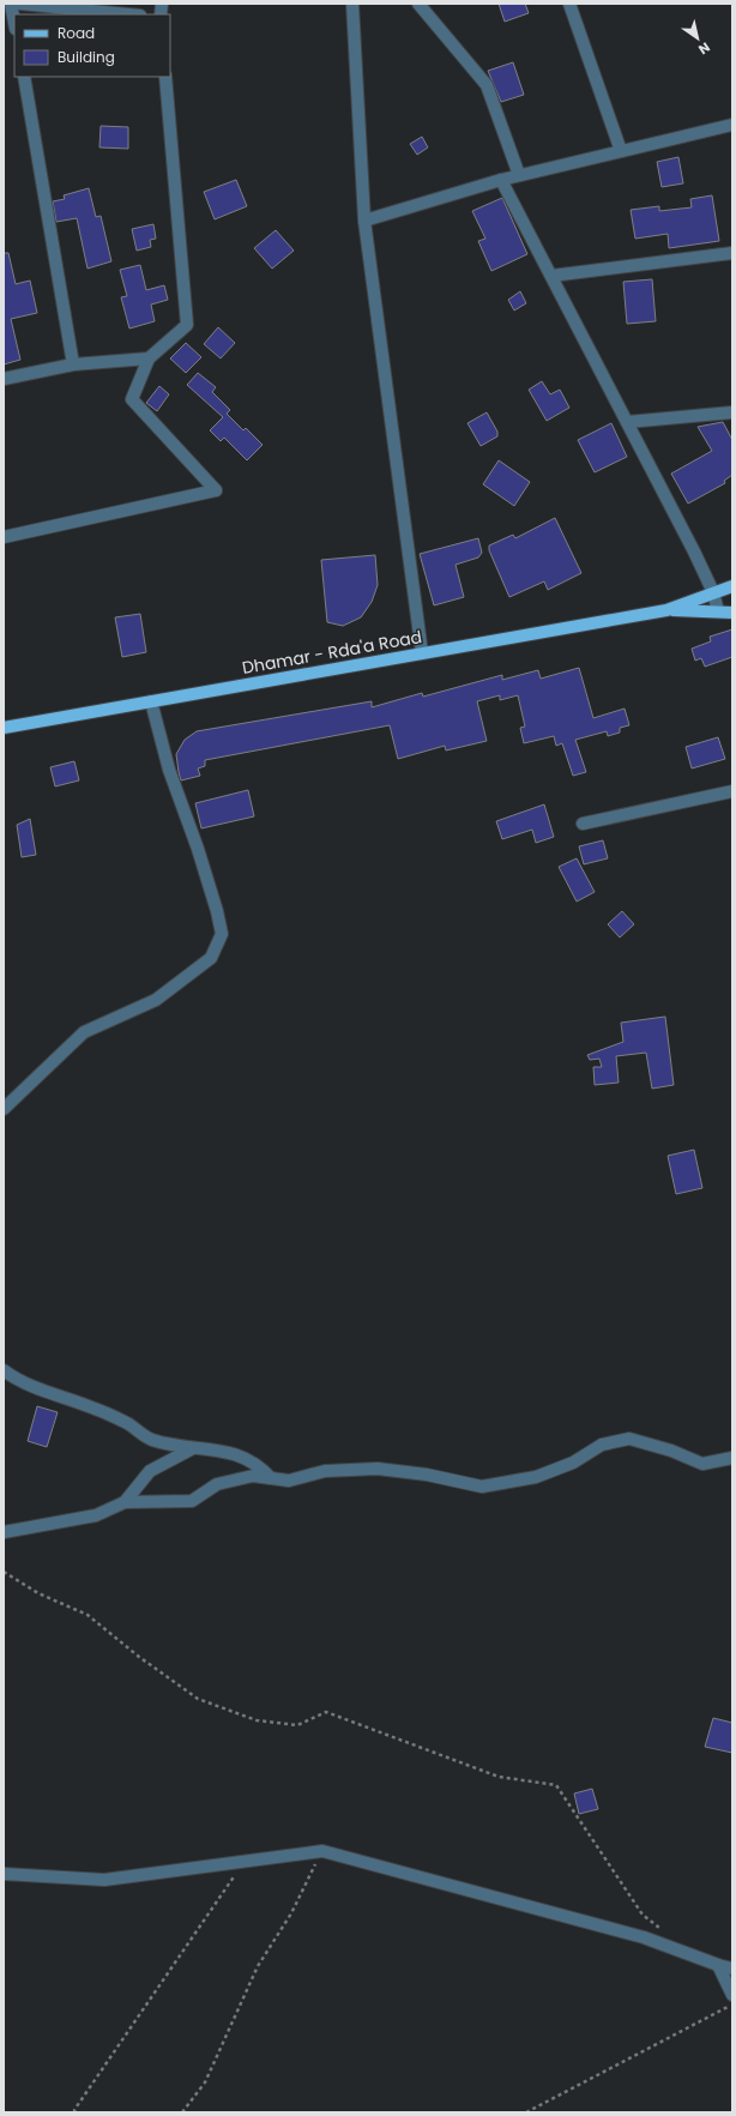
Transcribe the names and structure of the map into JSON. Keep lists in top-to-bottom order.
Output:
{
  "streets": {
    "main road": ["Dhamar - Rda'a Road"]
  },
  "legend": ["Road", "Building"],
  "north": "bottom right"
}
